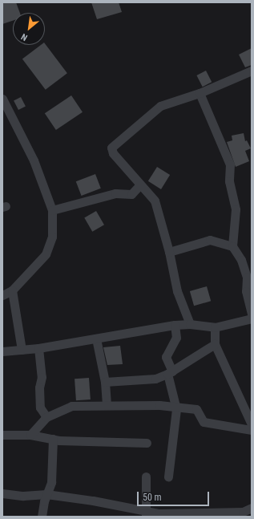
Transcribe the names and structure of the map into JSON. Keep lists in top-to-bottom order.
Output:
{
  "scale_bar": "50 m",
  "north": "bottom left"
}
